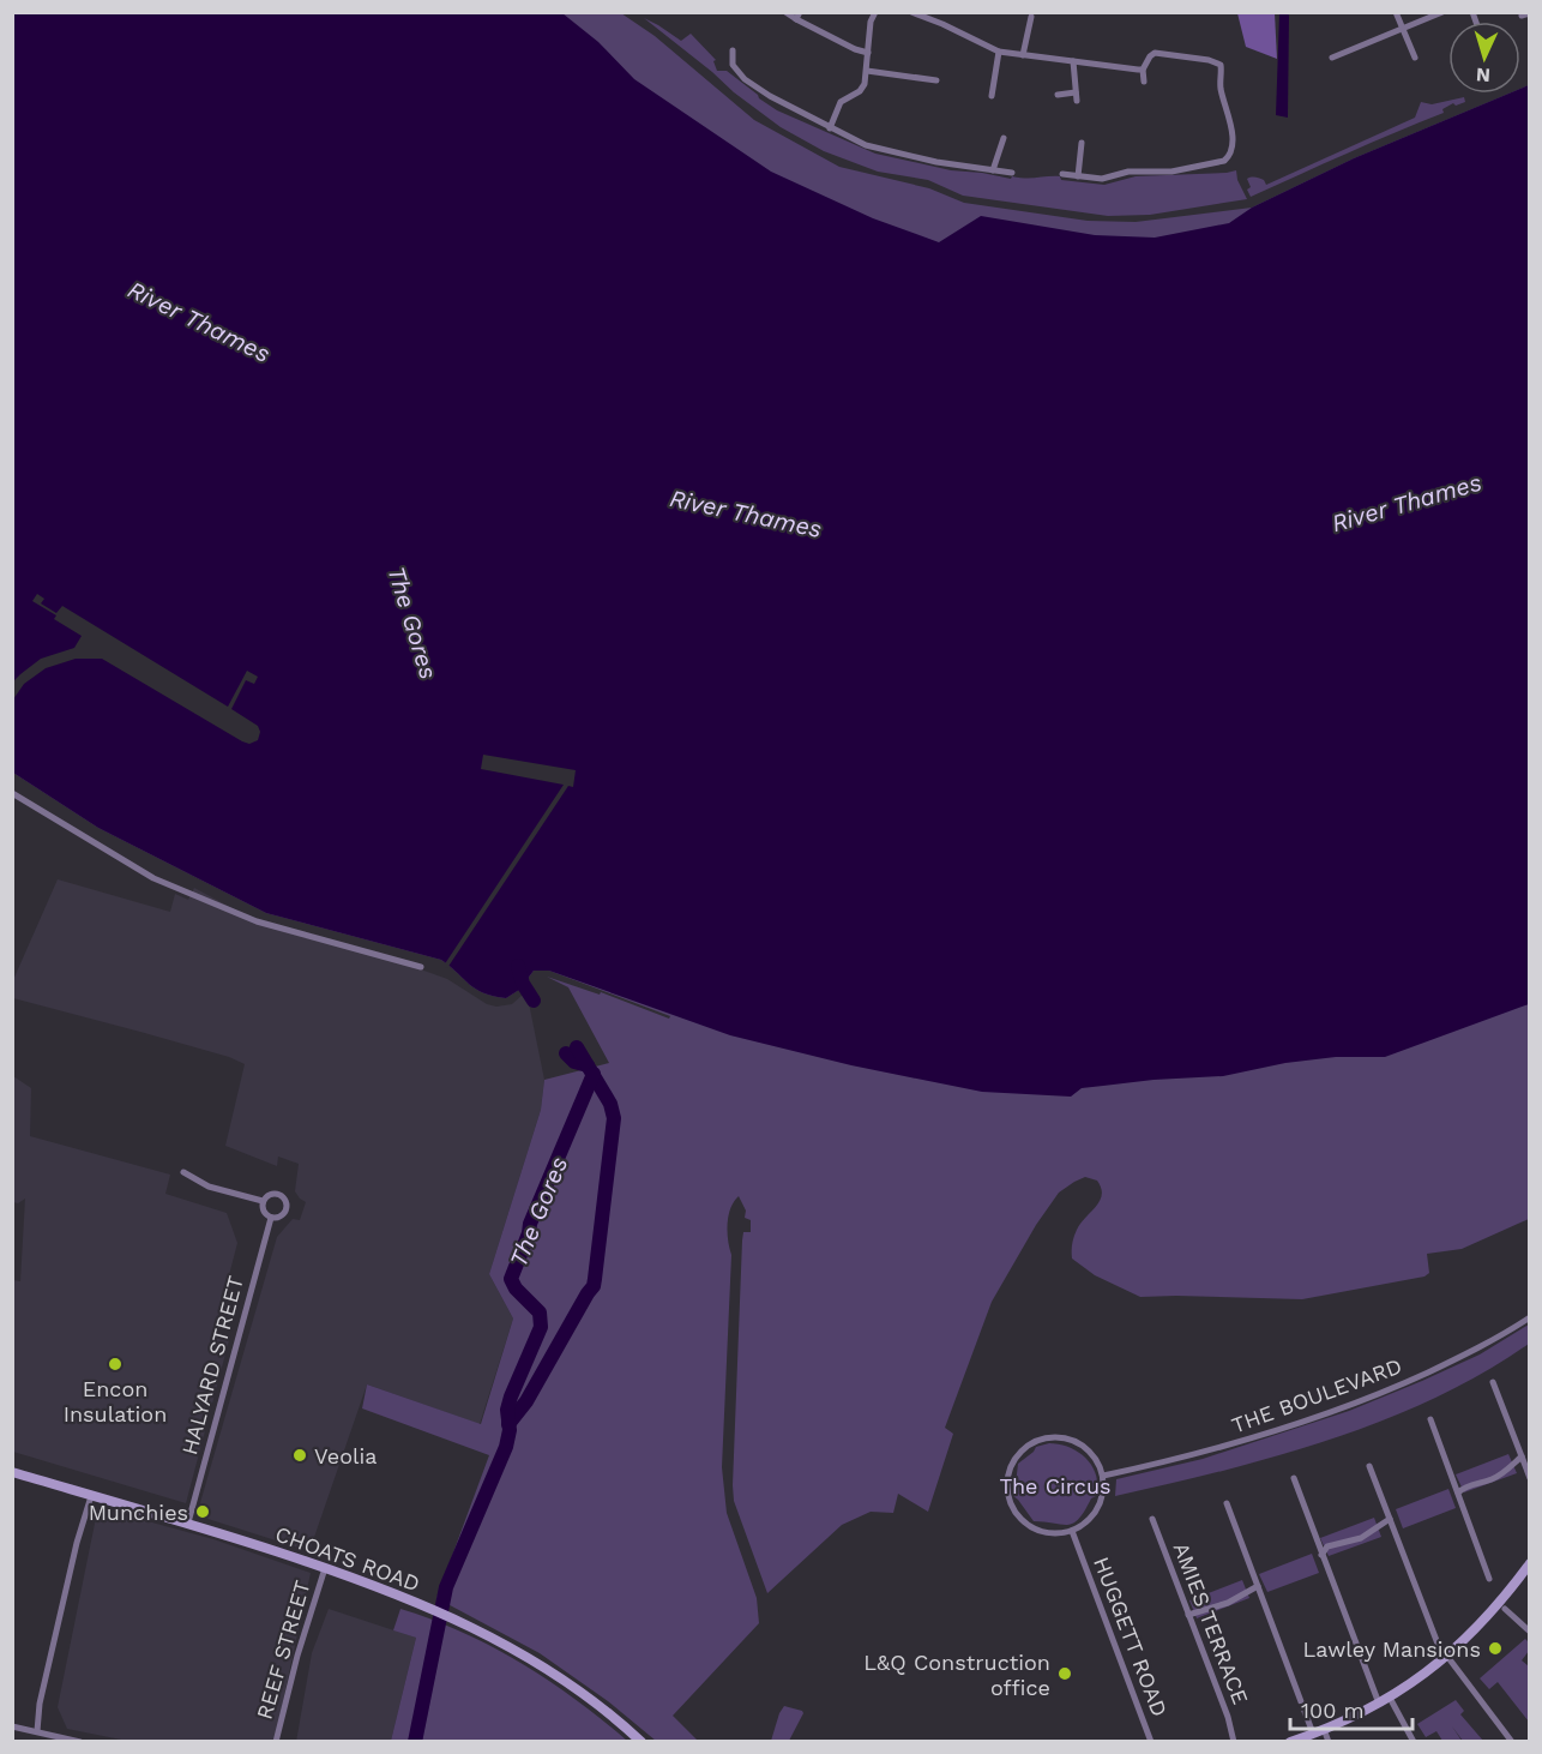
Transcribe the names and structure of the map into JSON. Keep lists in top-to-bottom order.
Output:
{
  "streets": {
    "street": [
      "HALYARD STREET",
      "THE BOULEVARD",
      "CHOATS ROAD",
      "AMIES TERRACE",
      "HUGGETT ROAD",
      "REEF STREET"
    ]
  },
  "crossings": [
    ["HALYARD STREET", "CHOATS ROAD"],
    ["THE BOULEVARD", "HUGGETT ROAD"],
    ["CHOATS ROAD", "REEF STREET"]
  ],
  "water": ["River Thames", "The Gores"],
  "parks": ["The Circus"],
  "places": [
    "Encon Insulation",
    "Veolia",
    "Munchies",
    "Lawley Mansions",
    "L&Q Construction office"
  ],
  "scale_bar": "100 m",
  "north": "bottom"
}
